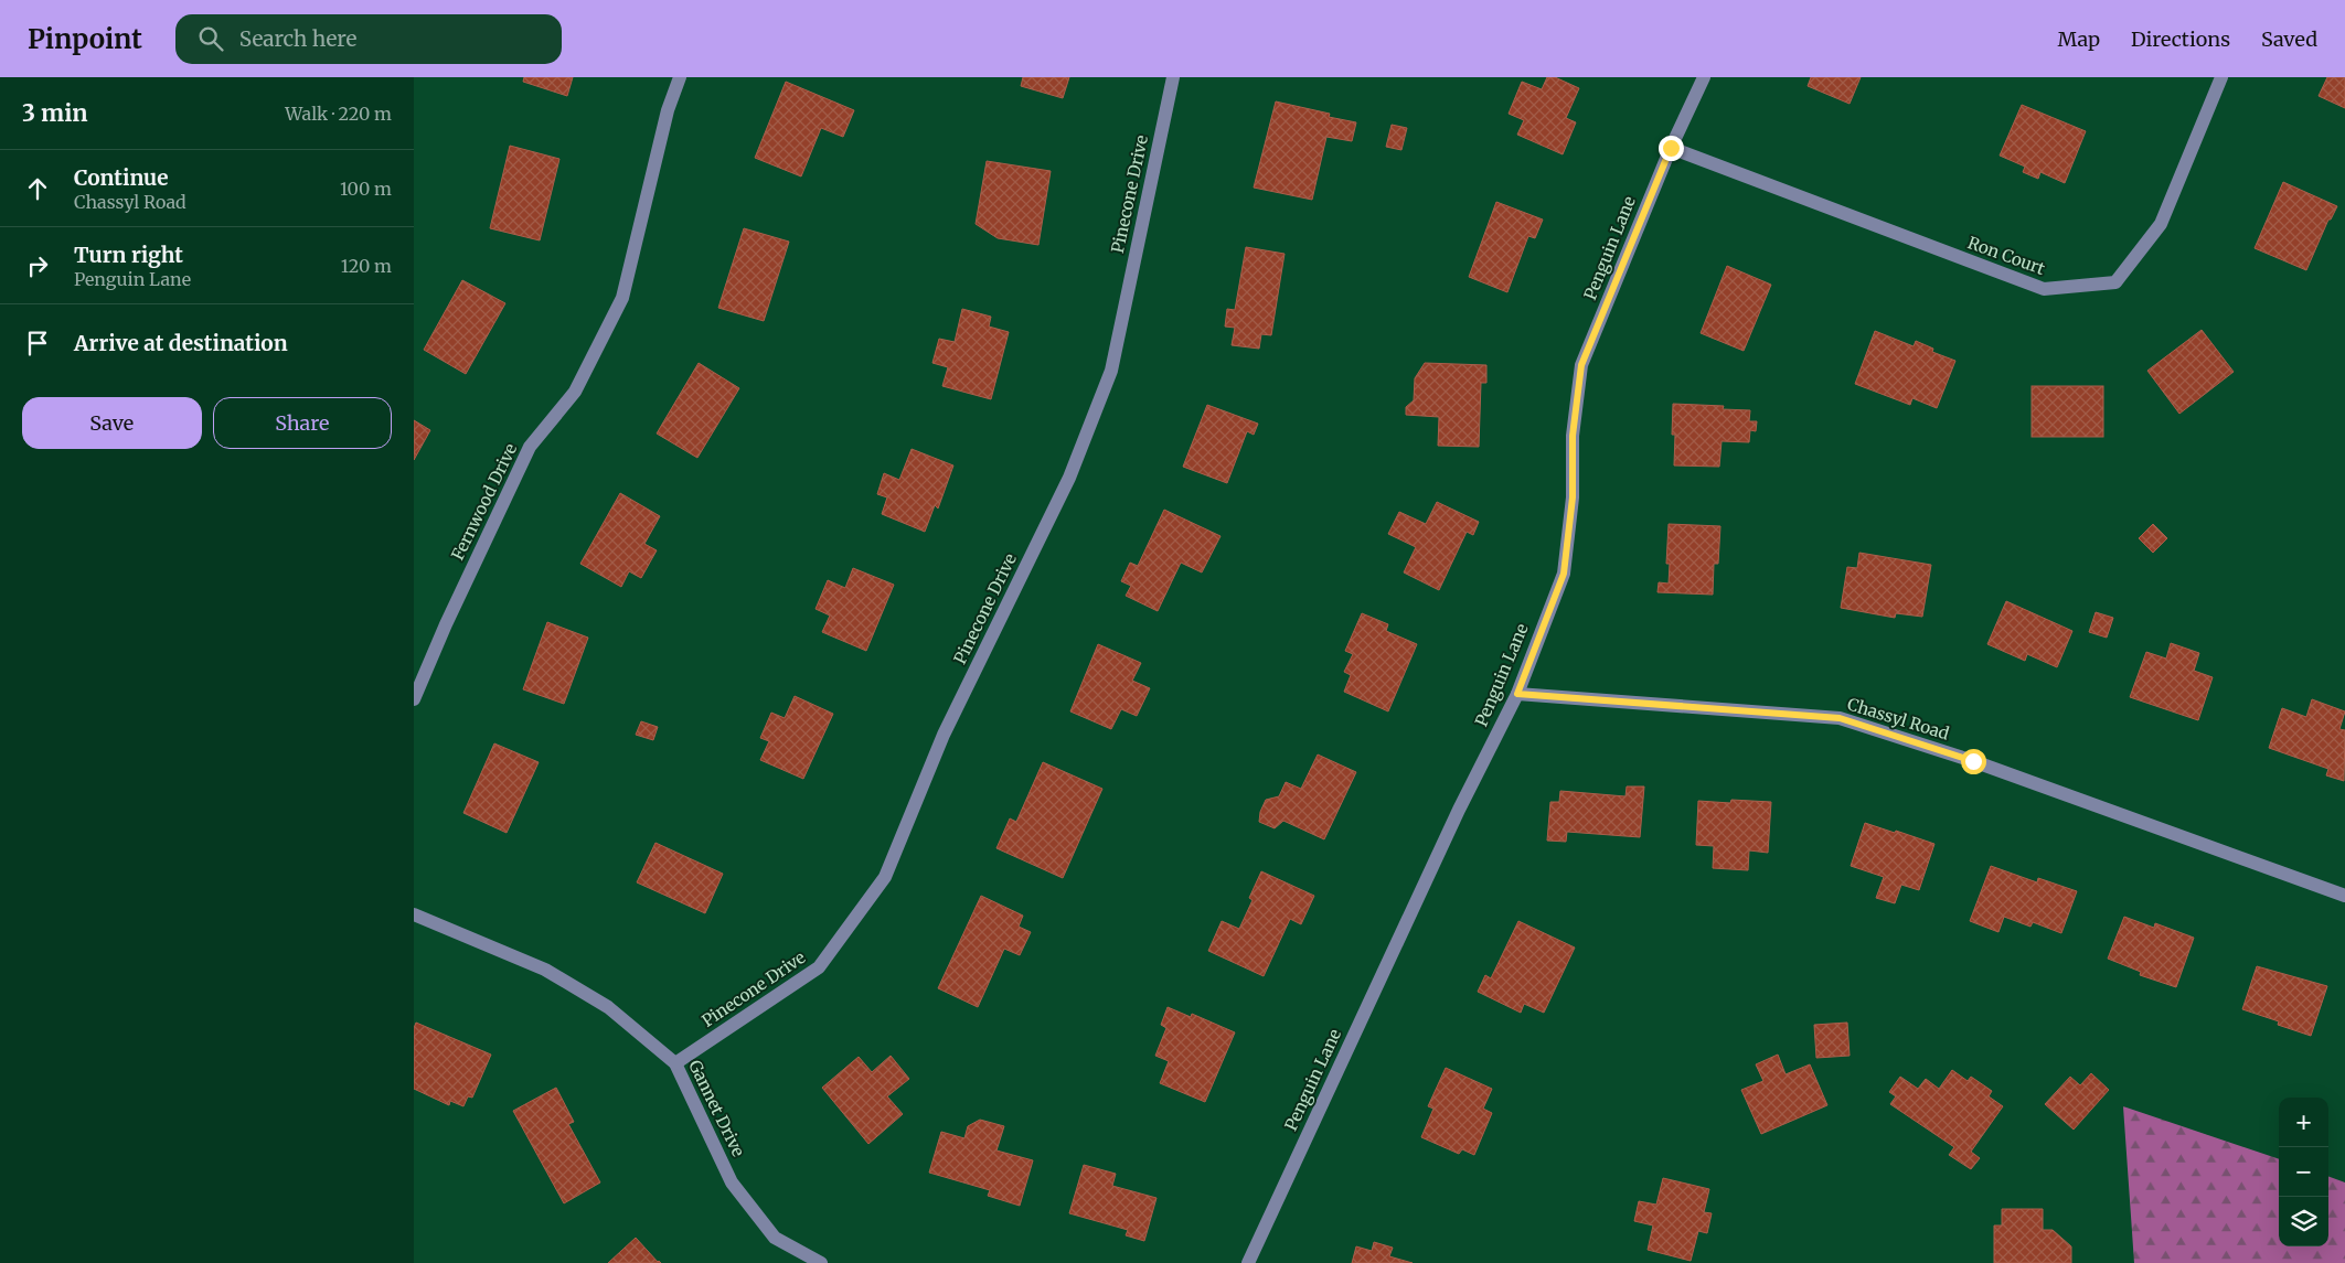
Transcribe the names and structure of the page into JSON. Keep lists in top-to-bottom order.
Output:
{
  "streets": {
    "street": [
      "Pinecone Drive",
      "Penguin Lane",
      "Ron Court",
      "Fernwood Drive",
      "Chassyl Road",
      "Gannet Drive"
    ]
  },
  "crossings": [
    ["Pinecone Drive", "Gannet Drive"],
    ["Penguin Lane", "Ron Court"],
    ["Penguin Lane", "Chassyl Road"]
  ],
  "page": {
    "header": "Pinpoint",
    "search": "Search here",
    "nav": ["Map", "Directions", "Saved"],
    "heading": ["3 min", "Walk · 220 m"],
    "list": [
      ["Continue", "Chassyl Road", "100 m"],
      ["Turn right", "Penguin Lane", "120 m"],
      "Arrive at destination"
    ],
    "buttons": ["Save", "Share"],
    "map_buttons": ["+", "−"]
  }
}
